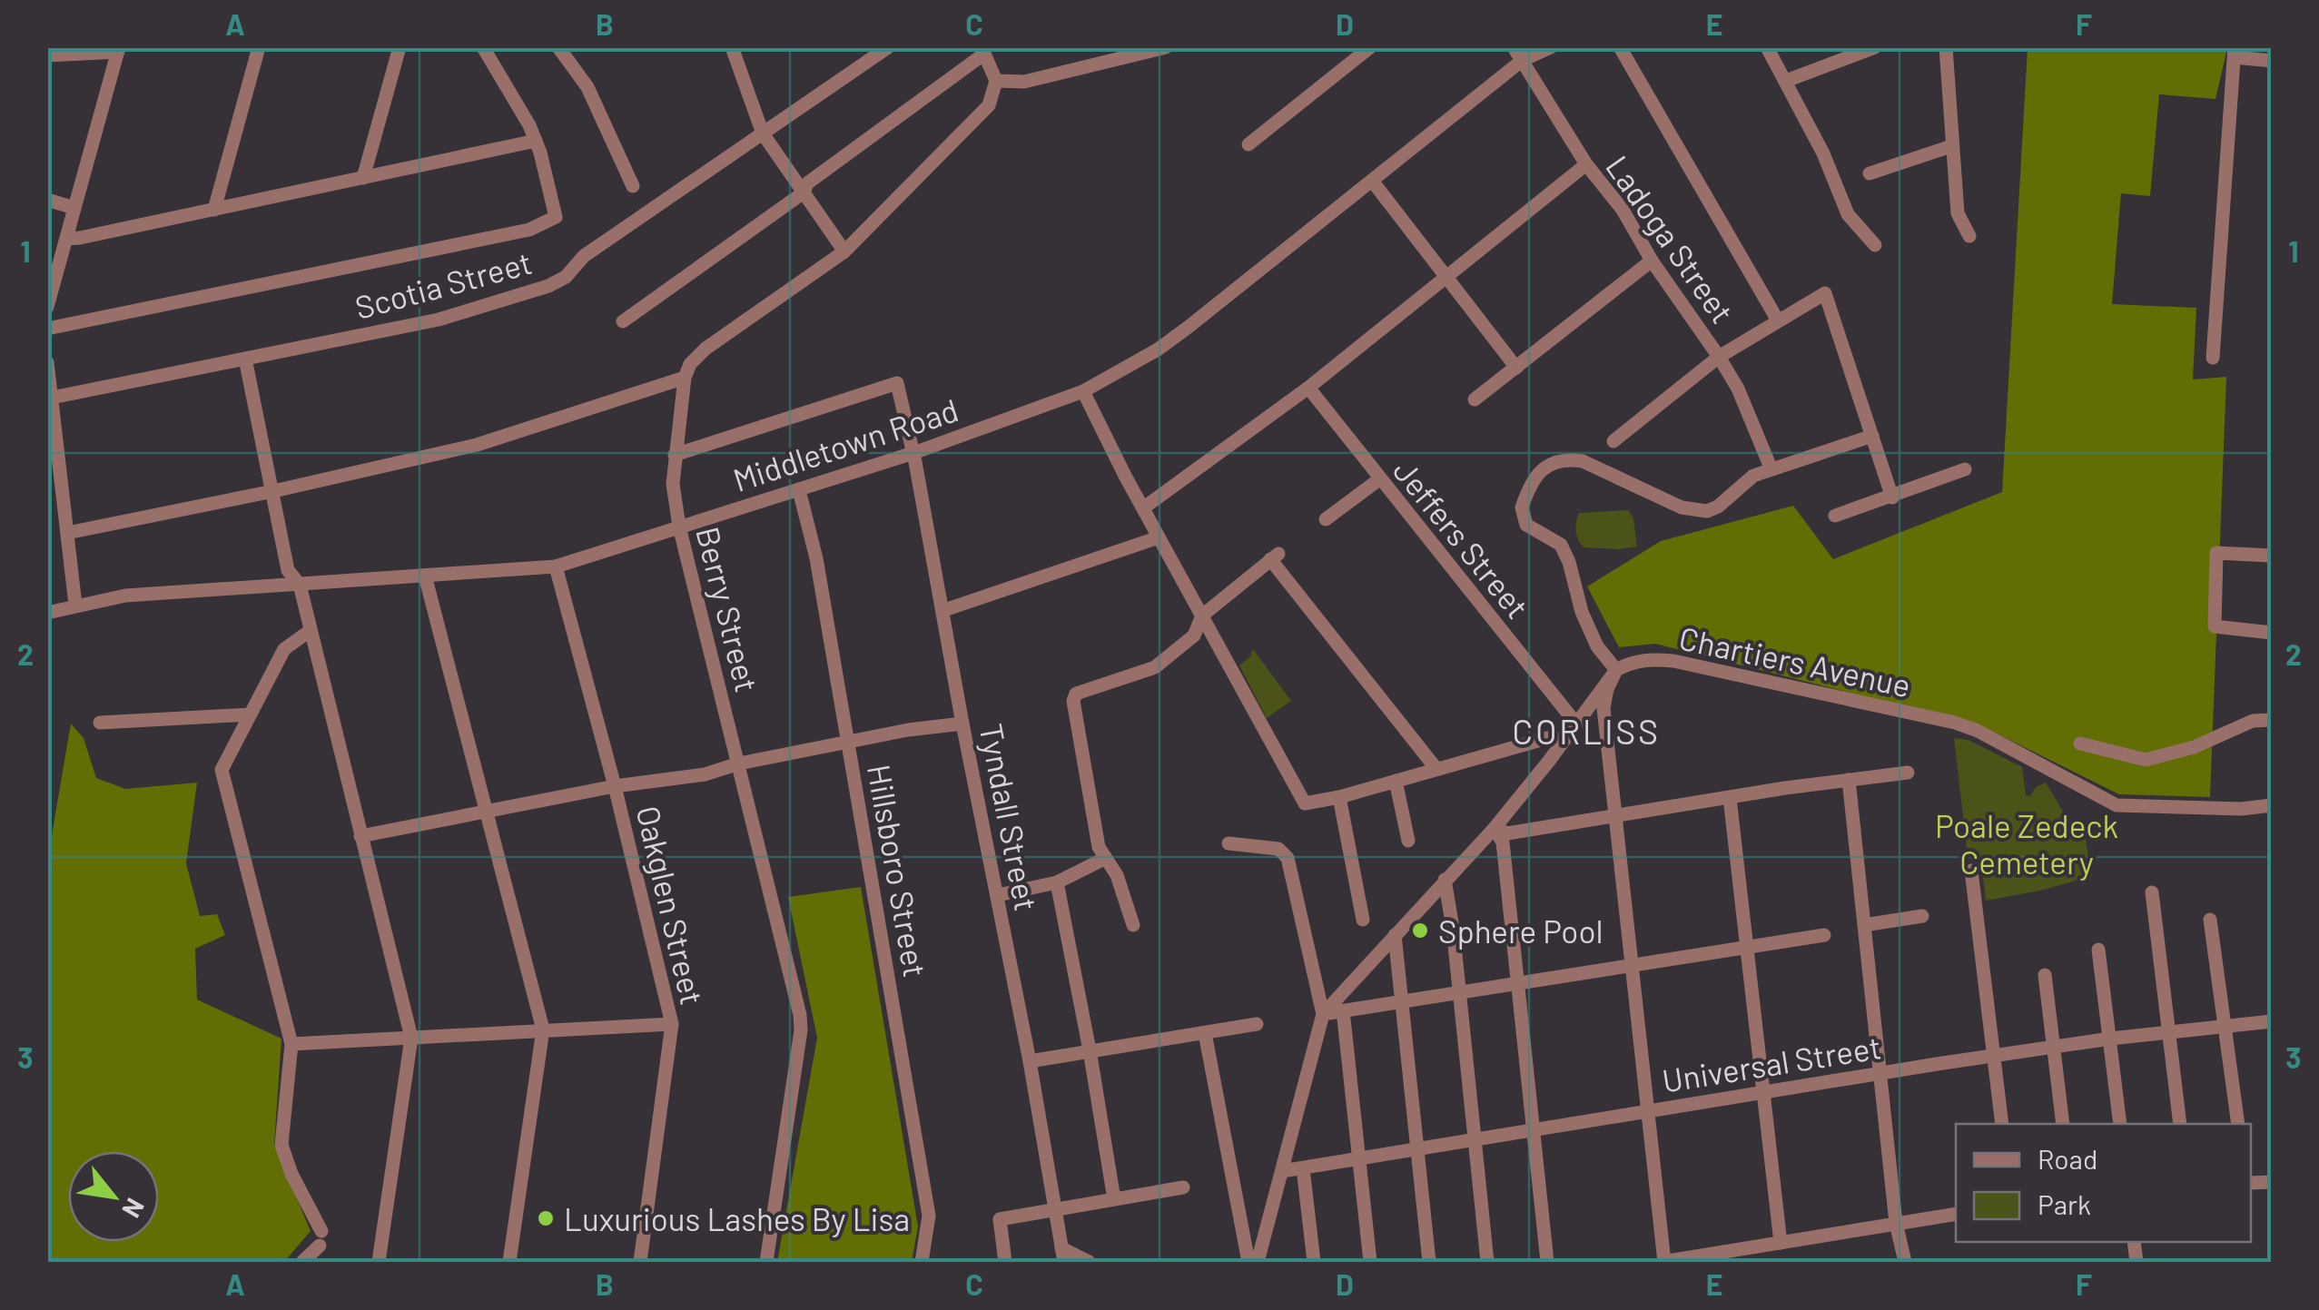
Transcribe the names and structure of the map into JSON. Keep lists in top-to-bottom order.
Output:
{
  "streets": {
    "street": [
      "Ladoga Street",
      "Scotia Street",
      "Middletown Road",
      "Jeffers Street",
      "Berry Street",
      "Chartiers Avenue",
      "Tyndall Street",
      "Hillsboro Street",
      "Oakglen Street",
      "Universal Street"
    ]
  },
  "crossings": [
    ["Ladoga Street", "Middletown Road"],
    ["Middletown Road", "Berry Street"],
    ["Middletown Road", "Tyndall Street"],
    ["Middletown Road", "Hillsboro Street"],
    ["Middletown Road", "Oakglen Street"],
    ["Berry Street", "Tyndall Street"]
  ],
  "districts": ["CORLISS"],
  "parks": ["Poale Zedeck Cemetery"],
  "places": ["Sphere Pool", "Luxurious Lashes By Lisa"],
  "legend": ["Road", "Park"],
  "north": "bottom right",
  "grid": {
    "columns": [
      "A",
      "B",
      "C",
      "D",
      "E",
      "F"
    ],
    "rows": ["1", "2", "3"]
  }
}
